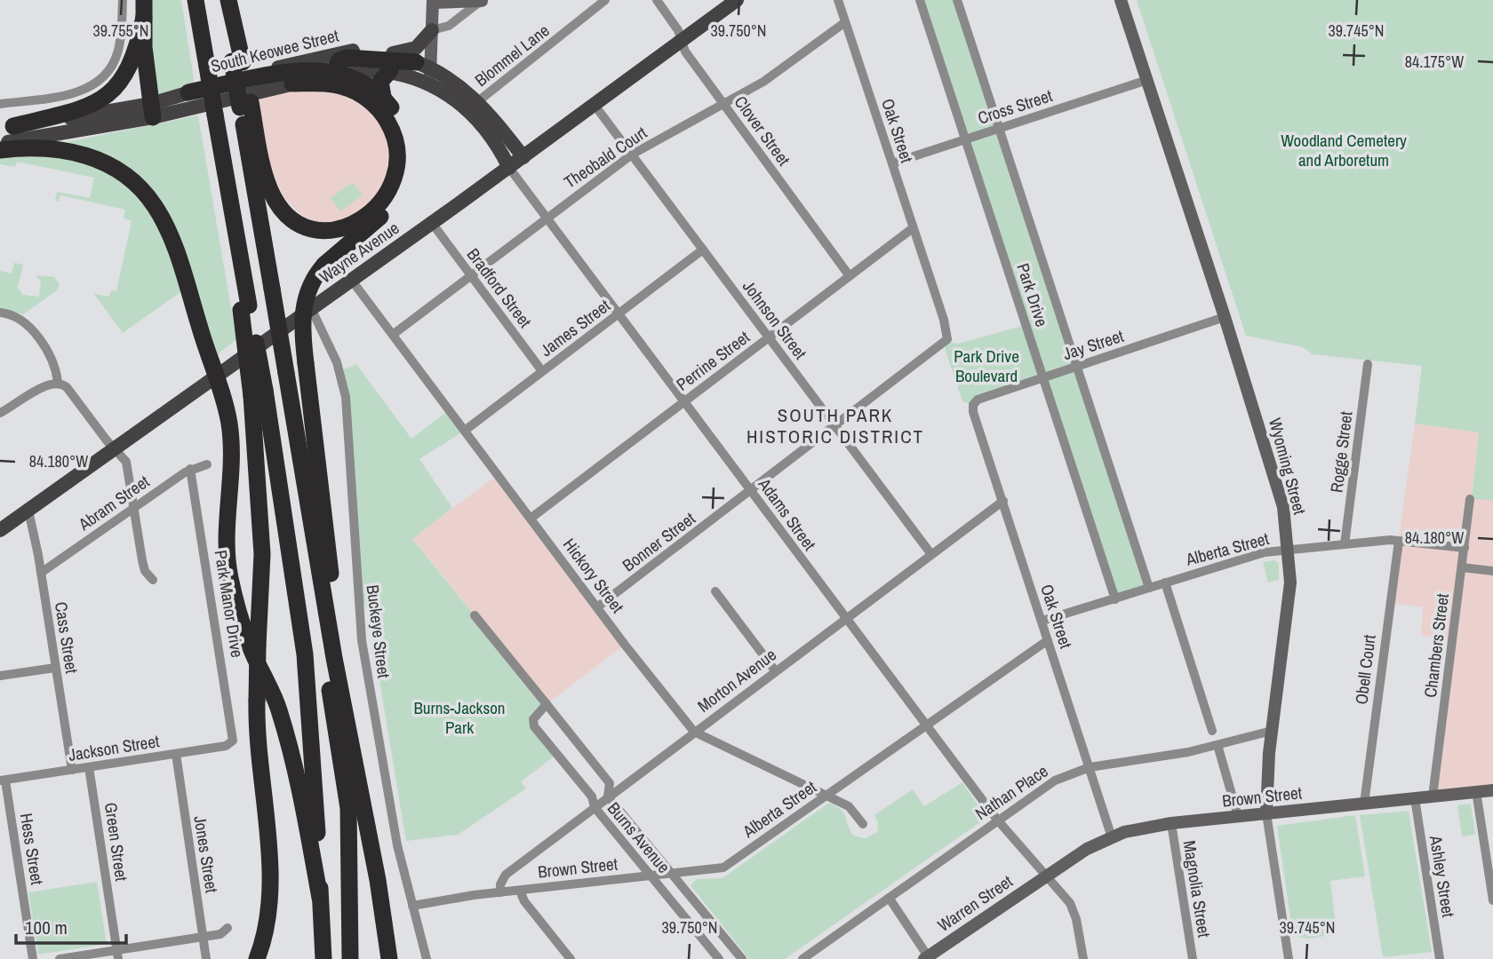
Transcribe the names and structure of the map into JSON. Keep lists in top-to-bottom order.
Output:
{
  "streets": {
    "main road": ["South Keowee Street", "Wayne Avenue"],
    "street": [
      "Blommel Lane",
      "Cross Street",
      "Clover Street",
      "Oak Street",
      "Theobald Court",
      "Bradford Street",
      "Park Drive",
      "Johnson Street",
      "James Street",
      "Jay Street",
      "Perrine Street",
      "Rogge Street",
      "Wyoming Street",
      "Abram Street",
      "Adams Street",
      "Bonner Street",
      "Alberta Street",
      "Hickory Street",
      "Park Manor Drive",
      "Buckeye Street",
      "Cass Street",
      "Chambers Street",
      "Obell Court",
      "Morton Avenue",
      "Jackson Street",
      "Nathan Place",
      "Brown Street",
      "Burns Avenue",
      "Green Street",
      "Hess Street",
      "Jones Street",
      "Ashley Street",
      "Magnolia Street",
      "Warren Street"
    ]
  },
  "crossings": [
    ["South Keowee Street", "Blommel Lane"],
    ["South Keowee Street", "Wayne Avenue"],
    ["South Keowee Street", "Adams Street"],
    ["Cross Street", "Oak Street"],
    ["Cross Street", "Park Drive"],
    ["Cross Street", "Wyoming Street"],
    ["Clover Street", "Theobald Court"],
    ["Clover Street", "Wayne Avenue"],
    ["Clover Street", "Perrine Street"],
    ["Oak Street", "Theobald Court"],
    ["Oak Street", "Jay Street"],
    ["Oak Street", "Perrine Street"],
    ["Oak Street", "Bonner Street"],
    ["Oak Street", "Alberta Street"],
    ["Oak Street", "Morton Avenue"],
    ["Oak Street", "Nathan Place"],
    ["Oak Street", "Brown Street"],
    ["Theobald Court", "Bradford Street"],
    ["Theobald Court", "Johnson Street"],
    ["Theobald Court", "Adams Street"],
    ["Theobald Court", "Hickory Street"],
    ["Wayne Avenue", "Bradford Street"],
    ["Wayne Avenue", "Johnson Street"],
    ["Wayne Avenue", "Adams Street"],
    ["Wayne Avenue", "Hickory Street"],
    ["Wayne Avenue", "Buckeye Street"],
    ["Wayne Avenue", "Cass Street"],
    ["Bradford Street", "James Street"],
    ["Park Drive", "Jay Street"],
    ["Park Drive", "Alberta Street"],
    ["Johnson Street", "James Street"],
    ["Johnson Street", "Perrine Street"],
    ["Johnson Street", "Bonner Street"],
    ["Johnson Street", "Morton Avenue"],
    ["James Street", "Adams Street"],
    ["James Street", "Hickory Street"],
    ["Jay Street", "Wyoming Street"],
    ["Perrine Street", "Adams Street"],
    ["Perrine Street", "Hickory Street"],
    ["Rogge Street", "Alberta Street"],
    ["Wyoming Street", "Alberta Street"],
    ["Wyoming Street", "Nathan Place"],
    ["Wyoming Street", "Brown Street"],
    ["Abram Street", "Park Manor Drive"],
    ["Abram Street", "Cass Street"],
    ["Adams Street", "Bonner Street"],
    ["Adams Street", "Alberta Street"],
    ["Adams Street", "Morton Avenue"],
    ["Adams Street", "Nathan Place"],
    ["Adams Street", "Brown Street"],
    ["Adams Street", "Warren Street"],
    ["Bonner Street", "Hickory Street"],
    ["Alberta Street", "Hickory Street"],
    ["Alberta Street", "Chambers Street"],
    ["Alberta Street", "Obell Court"],
    ["Alberta Street", "Brown Street"],
    ["Hickory Street", "Morton Avenue"],
    ["Park Manor Drive", "Jackson Street"],
    ["Buckeye Street", "Brown Street"],
    ["Cass Street", "Jackson Street"],
    ["Chambers Street", "Brown Street"],
    ["Obell Court", "Brown Street"],
    ["Morton Avenue", "Brown Street"],
    ["Morton Avenue", "Burns Avenue"],
    ["Jackson Street", "Green Street"],
    ["Jackson Street", "Hess Street"],
    ["Jackson Street", "Jones Street"],
    ["Brown Street", "Burns Avenue"],
    ["Brown Street", "Ashley Street"],
    ["Brown Street", "Magnolia Street"],
    ["Brown Street", "Warren Street"]
  ],
  "districts": ["SOUTH PARK HISTORIC DISTRICT"],
  "parks": ["Woodland Cemetery and Arboretum", "Park Drive Boulevard", "Burns-Jackson Park"],
  "scale_bar": "100 m",
  "coordinates": [
    "39.755°N",
    "39.750°N",
    "39.745°N",
    "84.175°W",
    "84.180°W"
  ]
}
